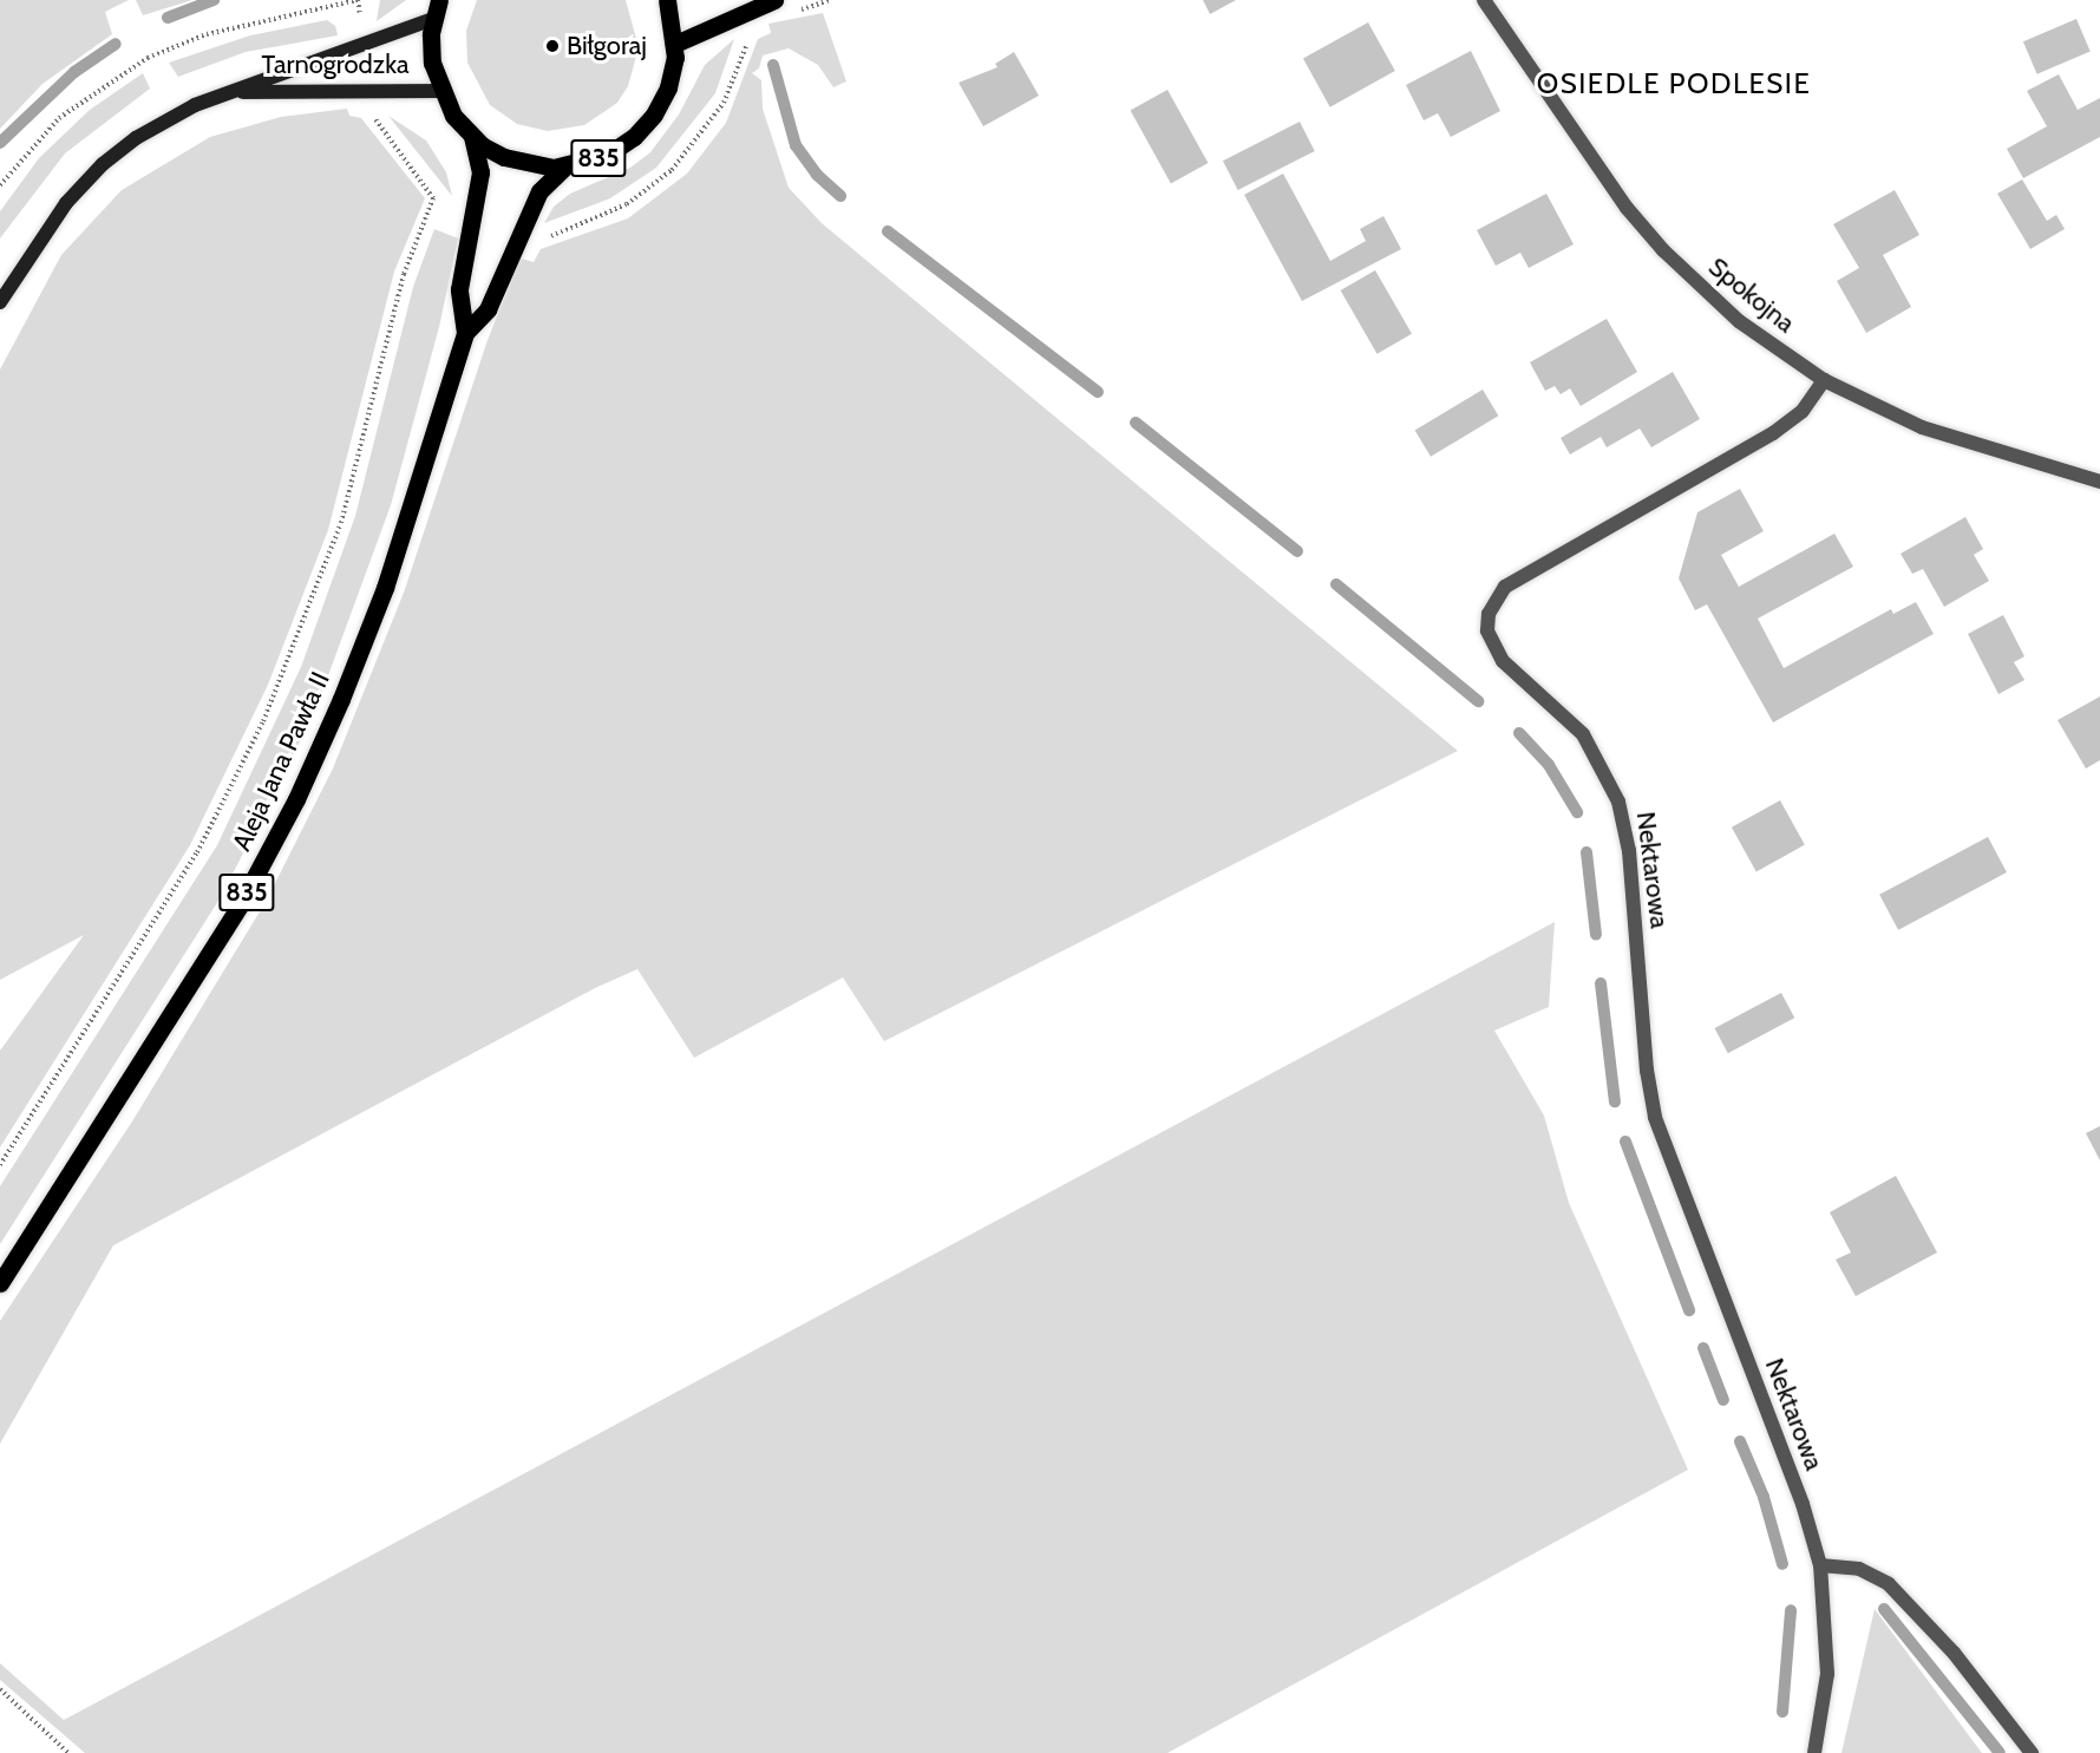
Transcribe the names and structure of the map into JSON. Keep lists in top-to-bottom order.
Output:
{
  "streets": {
    "main road": ["835", "Aleja Jana Pawła II"],
    "street": ["Tarnogrodzka", "Spokojna", "Nektarowa"]
  },
  "crossings": [
    ["Tarnogrodzka", "835"],
    ["835", "Aleja Jana Pawła II"],
    ["Spokojna", "Nektarowa"]
  ],
  "districts": ["OSIEDLE PODLESIE"],
  "places": ["Biłgoraj"]
}
